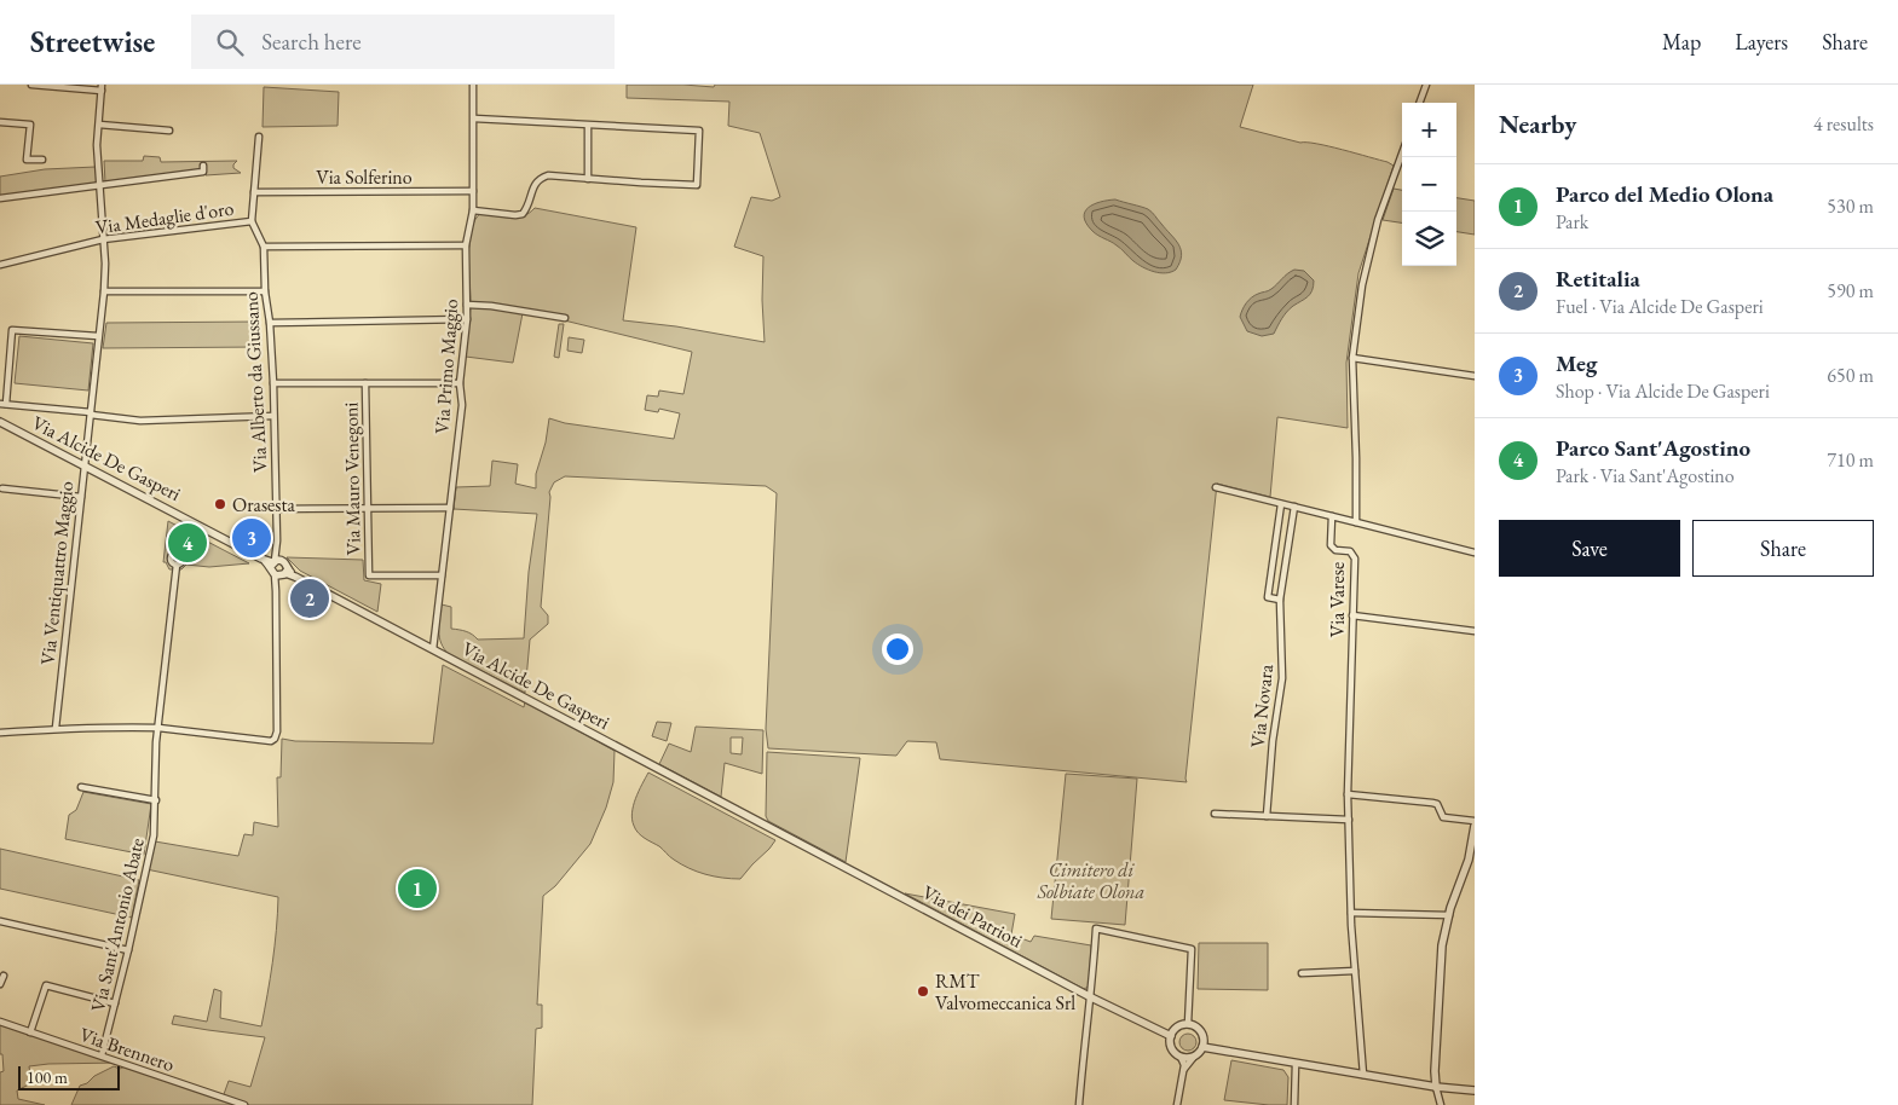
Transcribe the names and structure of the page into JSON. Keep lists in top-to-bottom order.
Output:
{
  "streets": {
    "street": [
      "Via Solferino",
      "Via Medaglie d'oro",
      "Via Primo Maggio",
      "Via Alberto da Giussano",
      "Via Alcide De Gasperi",
      "Via Mauro Venegoni",
      "Via Ventiquattro Maggio",
      "Via Varese",
      "Via Novara",
      "Via dei Patrioti",
      "Via Sant'Antonio Abate",
      "Via Brennero"
    ]
  },
  "crossings": [
    ["Via Solferino", "Via Medaglie d'oro"],
    ["Via Solferino", "Via Primo Maggio"],
    ["Via Medaglie d'oro", "Via Alberto da Giussano"],
    ["Via Medaglie d'oro", "Via Ventiquattro Maggio"],
    ["Via Primo Maggio", "Via Alcide De Gasperi"],
    ["Via Primo Maggio", "Via Mauro Venegoni"],
    ["Via Alberto da Giussano", "Via Alcide De Gasperi"],
    ["Via Alcide De Gasperi", "Via Ventiquattro Maggio"],
    ["Via Alcide De Gasperi", "Via dei Patrioti"],
    ["Via Sant'Antonio Abate", "Via Brennero"]
  ],
  "parks": ["Cimitero di Solbiate Olona"],
  "places": ["Orasesta", "RMT Valvomeccanica Srl"],
  "scale_bar": "100 m",
  "page": {
    "header": "Streetwise",
    "search": "Search here",
    "nav": ["Map", "Layers", "Share"],
    "heading": ["Nearby", "4 results"],
    "map_buttons": ["+", "−"],
    "list": [
      {
        "mark": "1",
        "name": "Parco del Medio Olona",
        "note": "Park",
        "value": "530 m"
      },
      {
        "mark": "2",
        "name": "Retitalia",
        "note": "Fuel · Via Alcide De Gasperi",
        "value": "590 m"
      },
      {
        "mark": "3",
        "name": "Meg",
        "note": "Shop · Via Alcide De Gasperi",
        "value": "650 m"
      },
      {
        "mark": "4",
        "name": "Parco Sant'Agostino",
        "note": "Park · Via Sant'Agostino",
        "value": "710 m"
      }
    ],
    "buttons": ["Save", "Share"],
    "pins": [
      "3",
      "4",
      "2",
      "1"
    ],
    "scale": "100 m"
  }
}
